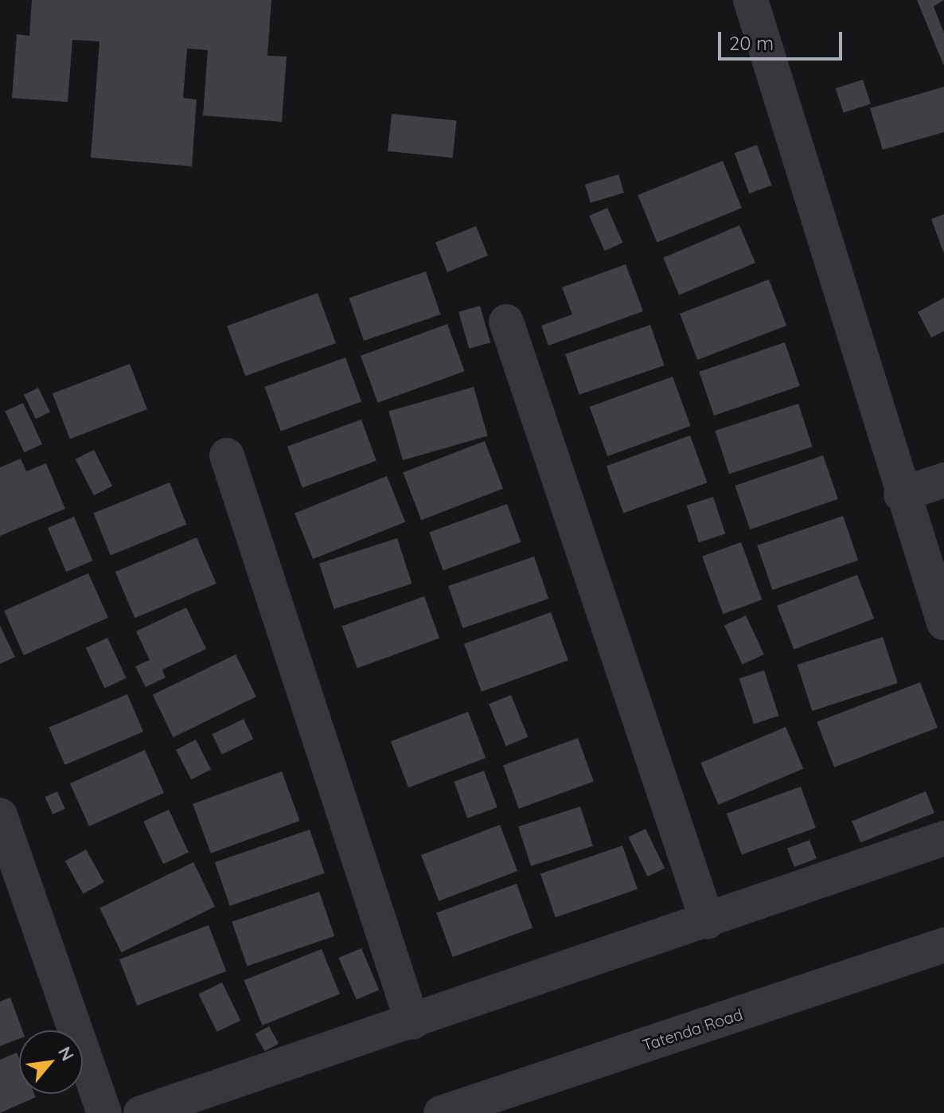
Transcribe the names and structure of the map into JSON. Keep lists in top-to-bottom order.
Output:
{
  "streets": {
    "street": ["Tatenda Road"]
  },
  "scale_bar": "20 m",
  "north": "top right"
}
